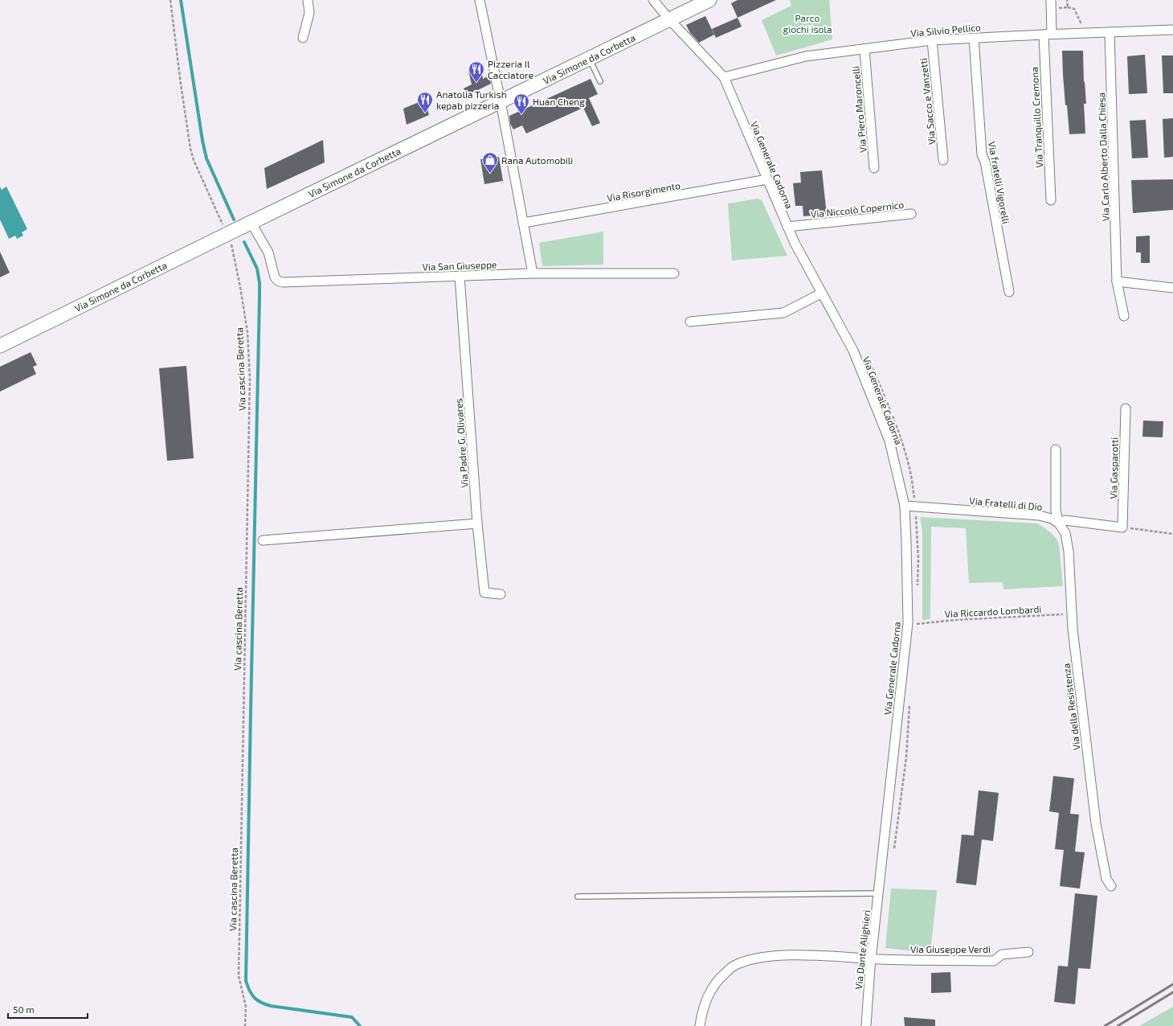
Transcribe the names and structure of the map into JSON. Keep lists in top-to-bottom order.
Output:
{
  "streets": {
    "main road": ["Via Simone da Corbetta"],
    "street": [
      "Via Silvio Pellico",
      "Via Sacco e Vanzetti",
      "Via Piero Maroncelli",
      "Via Tranquillo Cremona",
      "Via Carlo Alberto Dalla Chiesa",
      "Via Generale Cadorna",
      "Via fratelli Vigorelli",
      "Via Risorgimento",
      "Via Niccolò Copernico",
      "Via San Giuseppe",
      "Via Padre G. Olivares",
      "Via Gasparotti",
      "Via Fratelli di Dio",
      "Via della Resistenza",
      "Via Giuseppe Verdi",
      "Via Dante Alighieri"
    ],
    "path": ["Via cascina Beretta", "Via Riccardo Lombardi"]
  },
  "crossings": [
    ["Via Silvio Pellico", "Via Sacco e Vanzetti"],
    ["Via Silvio Pellico", "Via Piero Maroncelli"],
    ["Via Silvio Pellico", "Via Tranquillo Cremona"],
    ["Via Silvio Pellico", "Via Carlo Alberto Dalla Chiesa"],
    ["Via Silvio Pellico", "Via Generale Cadorna"],
    ["Via Silvio Pellico", "Via fratelli Vigorelli"],
    ["Via Simone da Corbetta", "Via Generale Cadorna"],
    ["Via Simone da Corbetta", "Via San Giuseppe"],
    ["Via Simone da Corbetta", "Via cascina Beretta"],
    ["Via Generale Cadorna", "Via Risorgimento"],
    ["Via Generale Cadorna", "Via Niccolò Copernico"],
    ["Via Generale Cadorna", "Via Fratelli di Dio"],
    ["Via Generale Cadorna", "Via Dante Alighieri"],
    ["Via San Giuseppe", "Via Padre G. Olivares"],
    ["Via Fratelli di Dio", "Via della Resistenza"],
    ["Via Riccardo Lombardi", "Via della Resistenza"],
    ["Via Giuseppe Verdi", "Via Dante Alighieri"]
  ],
  "parks": ["Parco giochi isola"],
  "places": {
    "restaurant": ["Pizzeria Il Cacciatore", "Anatolia Turkish kepab pizzeria", "Huan Cheng"],
    "shop": ["Rana Automobili"]
  },
  "scale_bar": "50 m"
}
